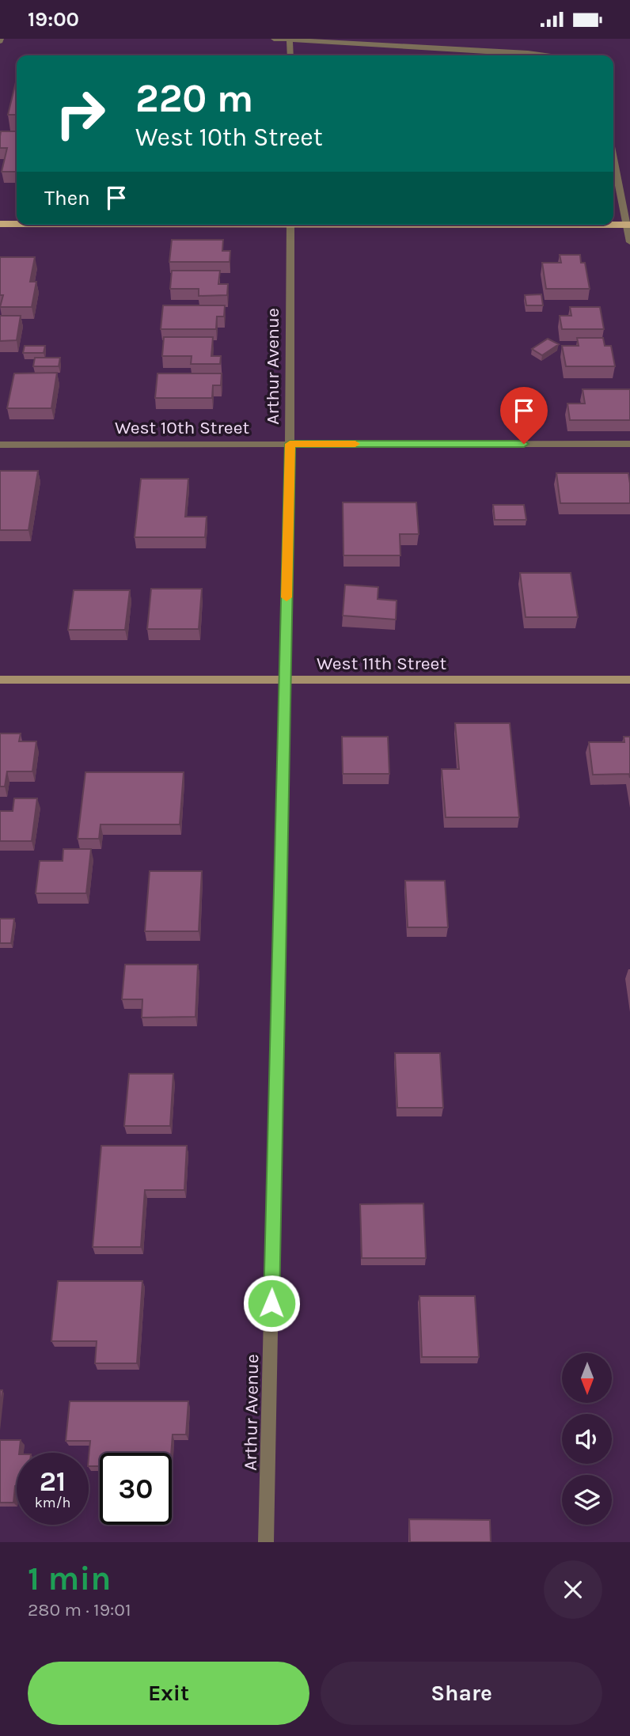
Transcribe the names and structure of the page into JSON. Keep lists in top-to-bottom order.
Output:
{
  "streets": {
    "main road": ["West 11th Street"],
    "street": ["Arthur Avenue", "West 10th Street"]
  },
  "crossings": [
    ["Arthur Avenue", "West 10th Street"],
    ["Arthur Avenue", "West 11th Street"]
  ],
  "north": "bottom",
  "page": {
    "status": "19:00",
    "turn": ["220 m", "West 10th Street"],
    "then": "Then",
    "speed": "21 km/h",
    "limit": "30",
    "heading": ["1 min", "280 m · 19:01"],
    "buttons": ["Exit", "Share"]
  }
}
